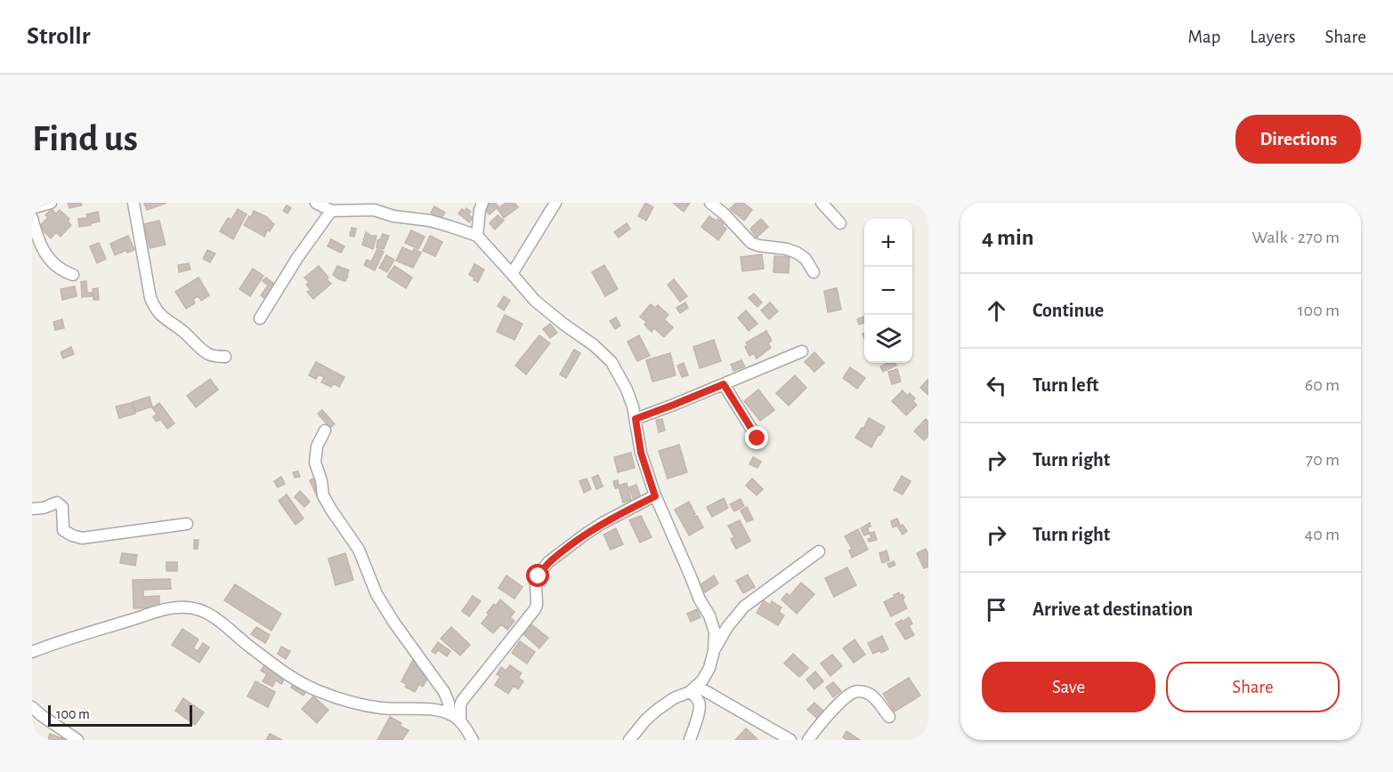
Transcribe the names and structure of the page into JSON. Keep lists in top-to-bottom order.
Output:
{
  "scale_bar": "100 m",
  "page": {
    "header": "Strollr",
    "nav": ["Map", "Layers", "Share"],
    "buttons": [
      "Directions",
      ["Save", "Share"]
    ],
    "title": "Find us",
    "heading": ["4 min", "Walk · 270 m"],
    "map_buttons": ["+", "−"],
    "list": [
      ["Continue", "100 m"],
      ["Turn left", "60 m"],
      ["Turn right", "70 m"],
      ["Turn right", "40 m"],
      "Arrive at destination"
    ],
    "scale": "100 m"
  }
}
